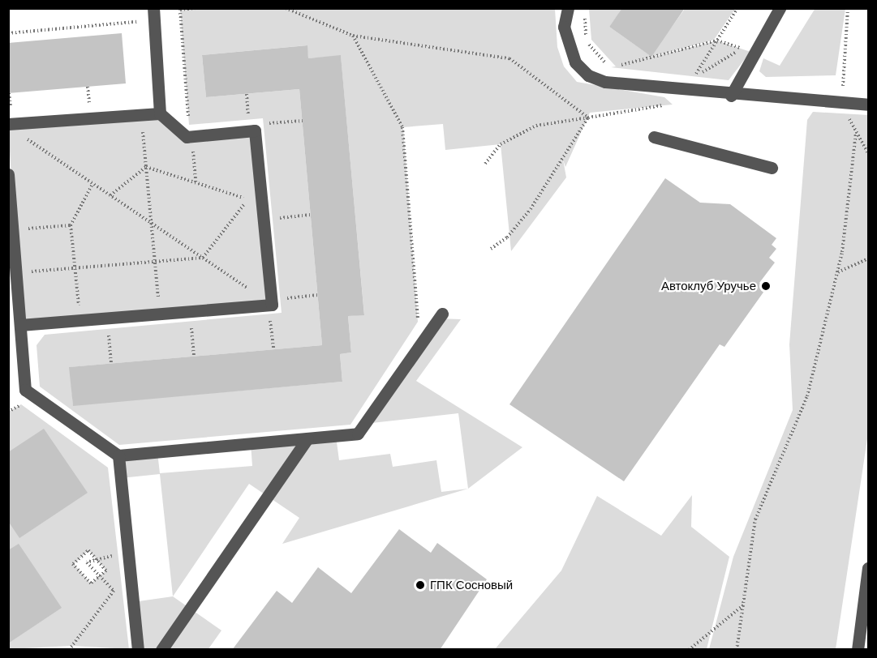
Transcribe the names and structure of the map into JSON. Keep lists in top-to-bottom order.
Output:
{
  "places": ["Автоклуб Уручье", "ГПК Сосновый"]
}
